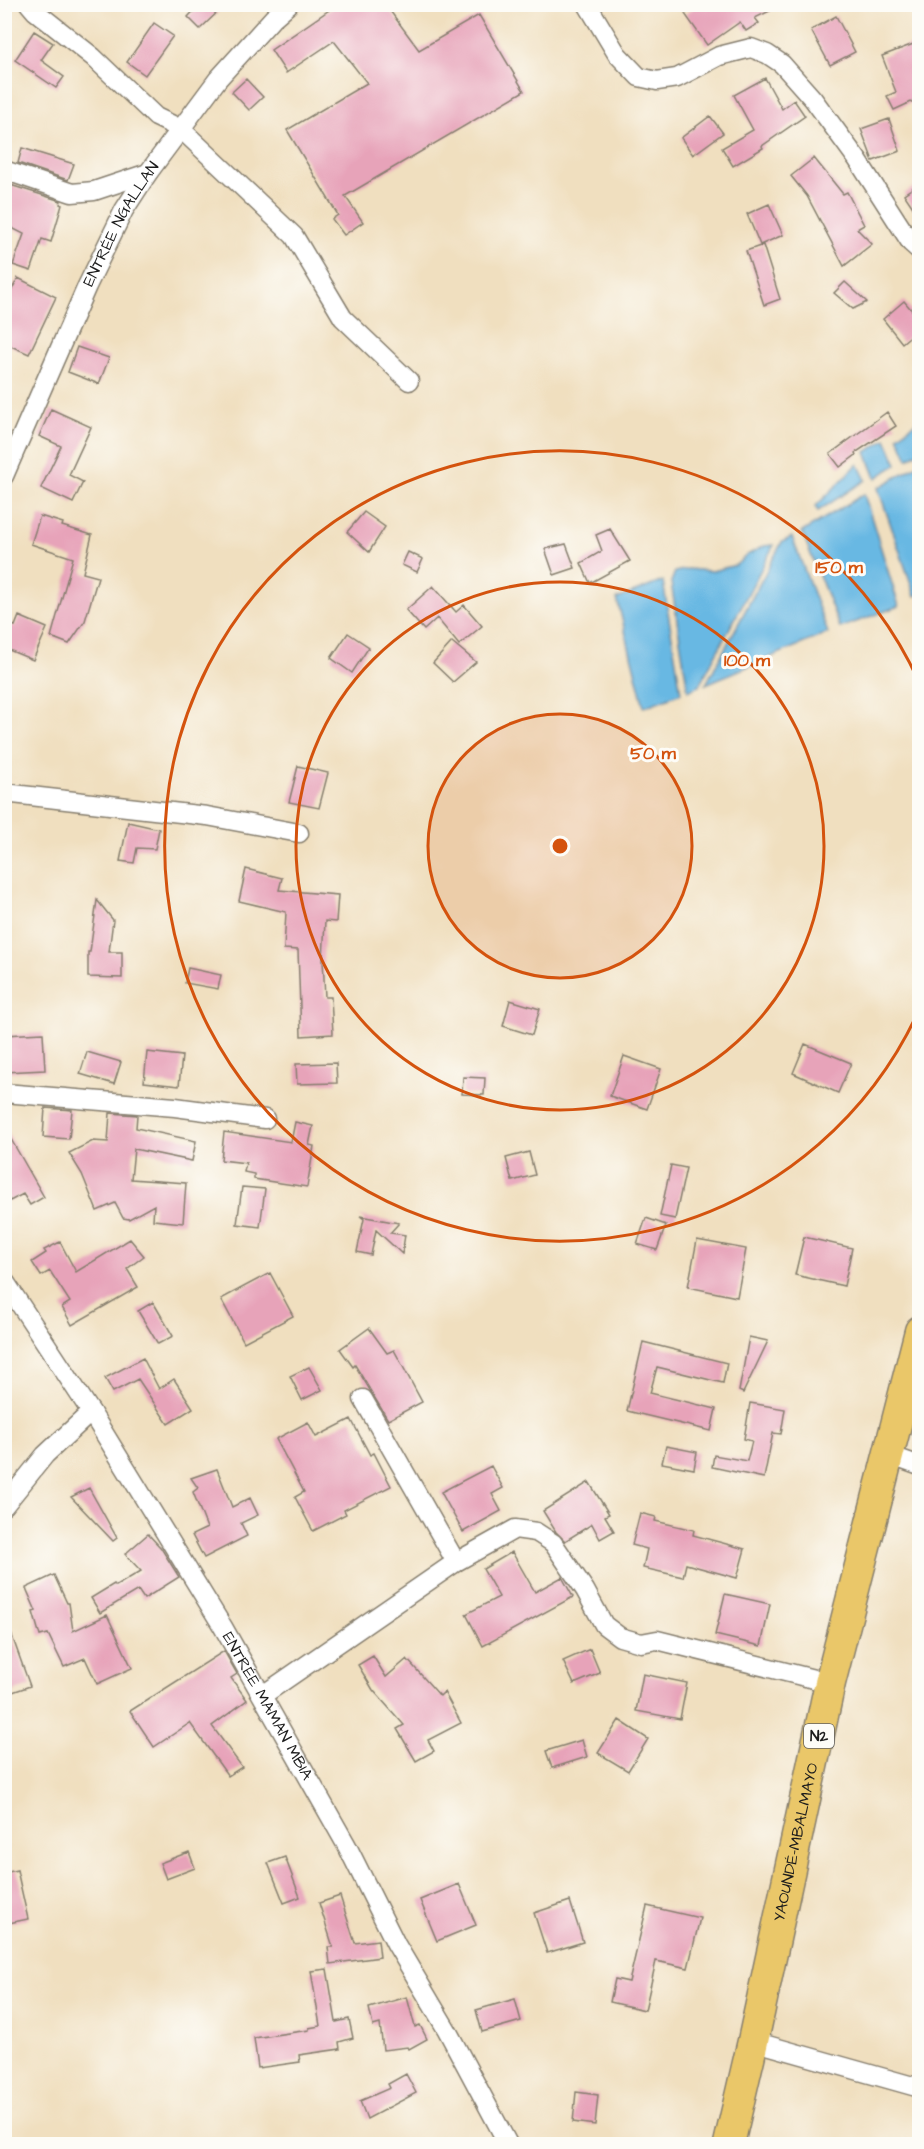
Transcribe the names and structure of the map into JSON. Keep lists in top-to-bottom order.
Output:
{
  "streets": {
    "highway": ["N2", "YAOUNDÉ-MBALMAYO"],
    "street": ["ENTRÉE NGALLAN", "ENTRÉE MAMAN MBIA"]
  },
  "rings": ["150 m", "100 m", "50 m"]
}
